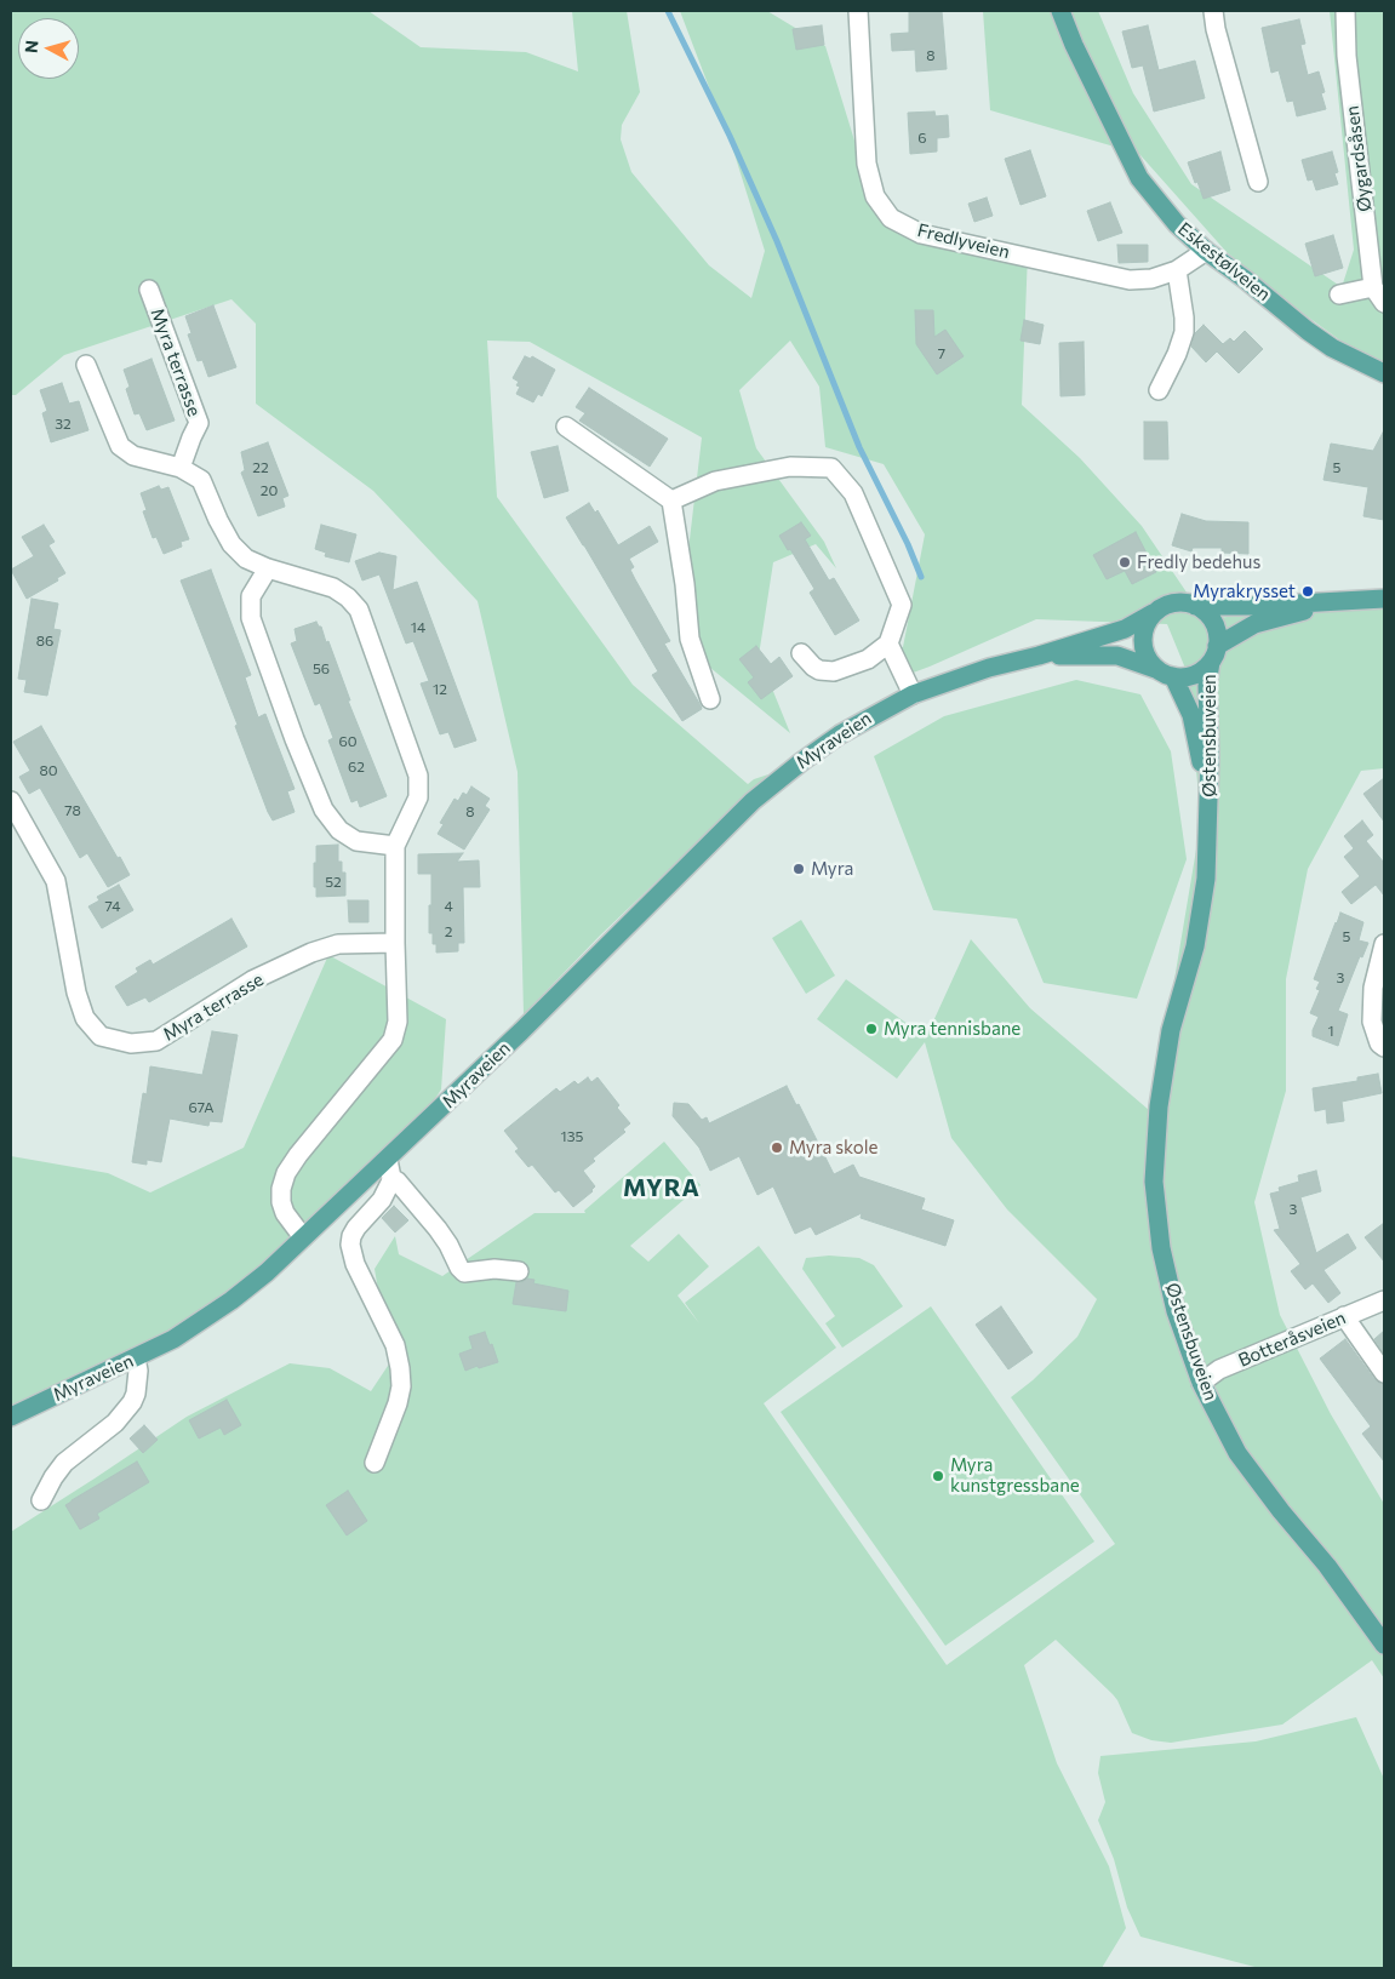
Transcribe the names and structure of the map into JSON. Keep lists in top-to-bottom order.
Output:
{
  "streets": {
    "main road": ["Eskestølveien", "Østensbuveien", "Myraveien"],
    "street": [
      "Øygardsåsen",
      "Fredlyveien",
      "Myra terrasse",
      "Botteråsveien"
    ]
  },
  "crossings": [
    ["Fredlyveien", "Eskestølveien"],
    ["Østensbuveien", "Myraveien"],
    ["Østensbuveien", "Botteråsveien"]
  ],
  "districts": ["MYRA"],
  "places": [
    "Fredly bedehus",
    "Myrakrysset",
    "Myra",
    "Myra tennisbane",
    "Myra skole",
    "Myra kunstgressbane"
  ],
  "house_numbers": [
    "8",
    "6",
    "7",
    "32",
    "22",
    "5",
    "20",
    "14",
    "86",
    "56",
    "12",
    "60",
    "62",
    "80",
    "78",
    "8",
    "52",
    "74",
    "4",
    "2",
    "5",
    "3",
    "1",
    "67A",
    "135",
    "3"
  ],
  "north": "left"
}
